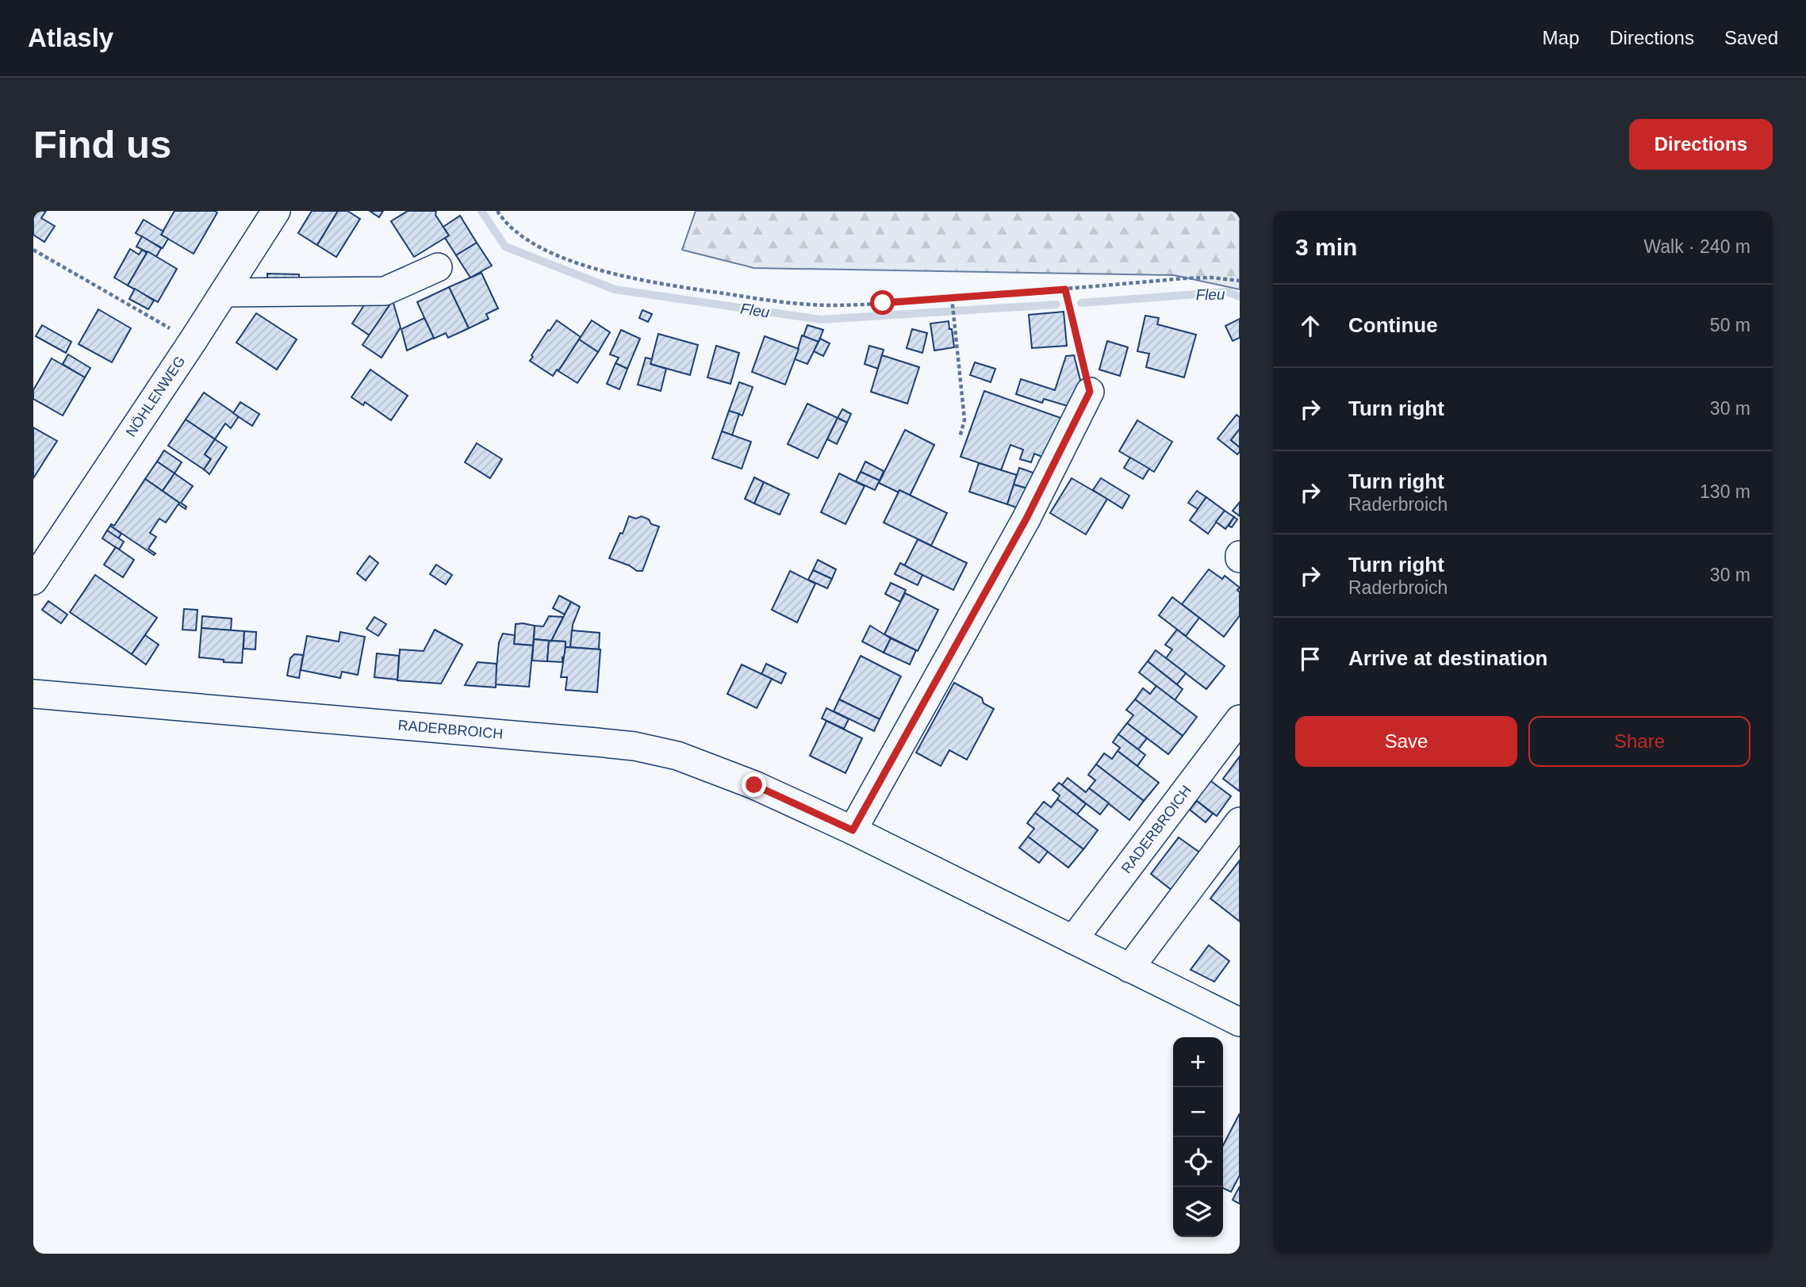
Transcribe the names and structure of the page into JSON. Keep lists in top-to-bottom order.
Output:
{
  "streets": {
    "street": ["NÖHLENWEG", "RADERBROICH"]
  },
  "water": ["Fleu"],
  "page": {
    "header": "Atlasly",
    "nav": ["Map", "Directions", "Saved"],
    "buttons": [
      "Directions",
      ["Save", "Share"]
    ],
    "title": "Find us",
    "heading": ["3 min", "Walk · 240 m"],
    "list": [
      ["Continue", "50 m"],
      ["Turn right", "30 m"],
      ["Turn right", "Raderbroich", "130 m"],
      ["Turn right", "Raderbroich", "30 m"],
      "Arrive at destination"
    ],
    "map_buttons": ["+", "−"]
  }
}
